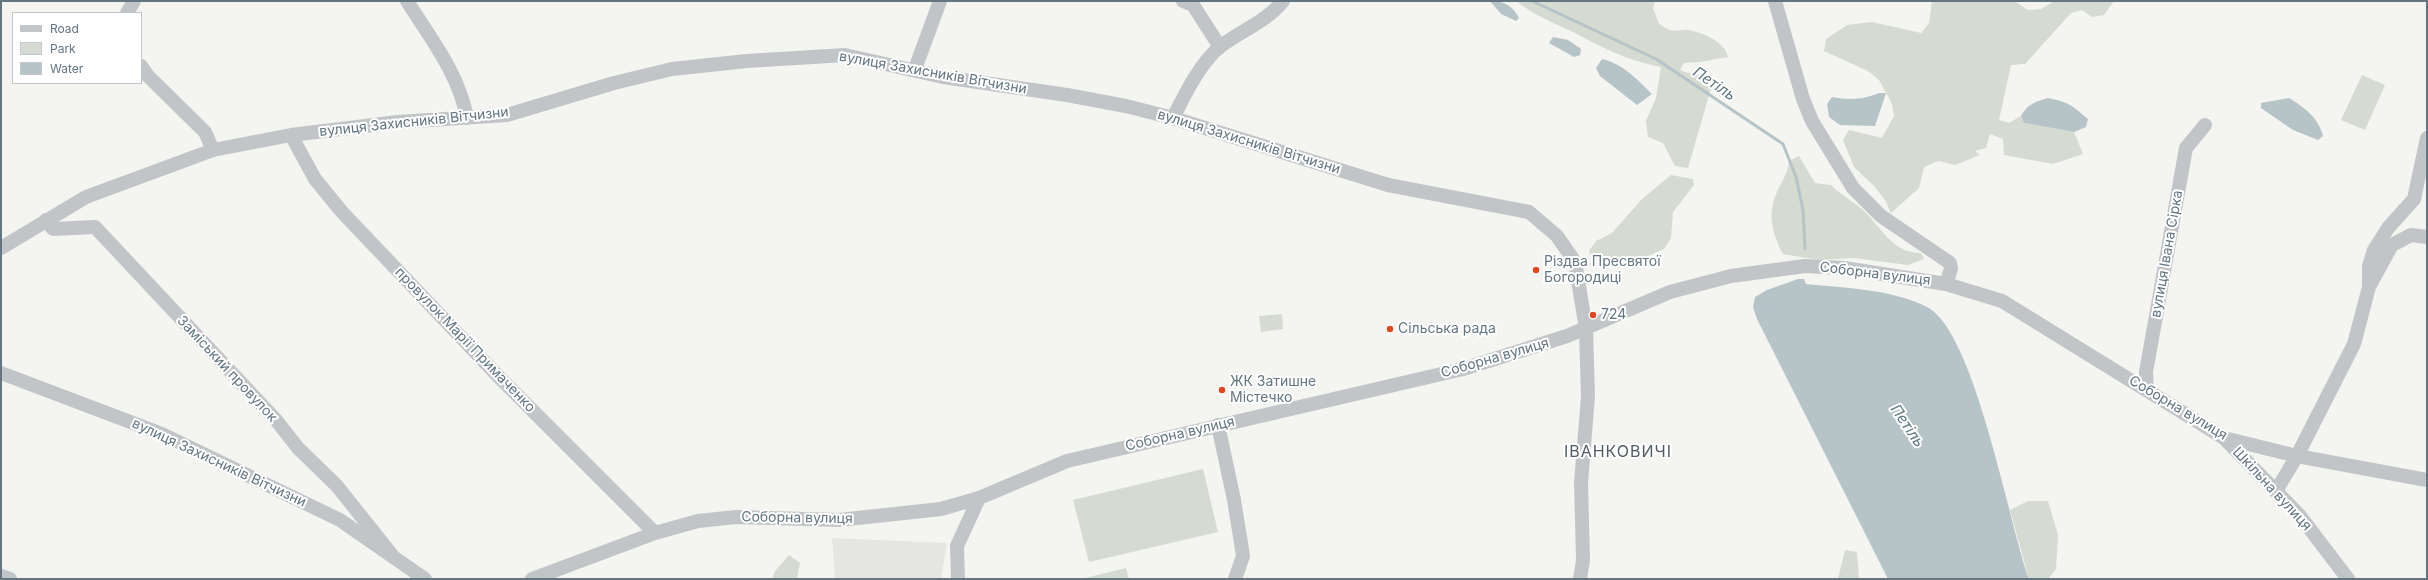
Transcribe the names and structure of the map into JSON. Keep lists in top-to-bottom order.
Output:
{
  "streets": {
    "street": [
      "вулиця Захисників Вітчизни",
      "вулиця Івана Сірка",
      "Соборна вулиця",
      "провулок Марії Примаченко",
      "Заміський провулок",
      "Шкільна вулиця"
    ]
  },
  "crossings": [
    ["вулиця Захисників Вітчизни", "Соборна вулиця"],
    ["вулиця Захисників Вітчизни", "провулок Марії Примаченко"],
    ["вулиця Захисників Вітчизни", "Заміський провулок"],
    ["вулиця Івана Сірка", "Соборна вулиця"],
    ["Соборна вулиця", "провулок Марії Примаченко"],
    ["Соборна вулиця", "Шкільна вулиця"]
  ],
  "districts": ["ІВАНКОВИЧІ"],
  "water": ["Петіль"],
  "places": [
    "Різдва Пресвятої Богородиці",
    "724",
    "Cільська рада",
    "ЖК Затишне Містечко"
  ],
  "legend": ["Road", "Park", "Water"]
}
